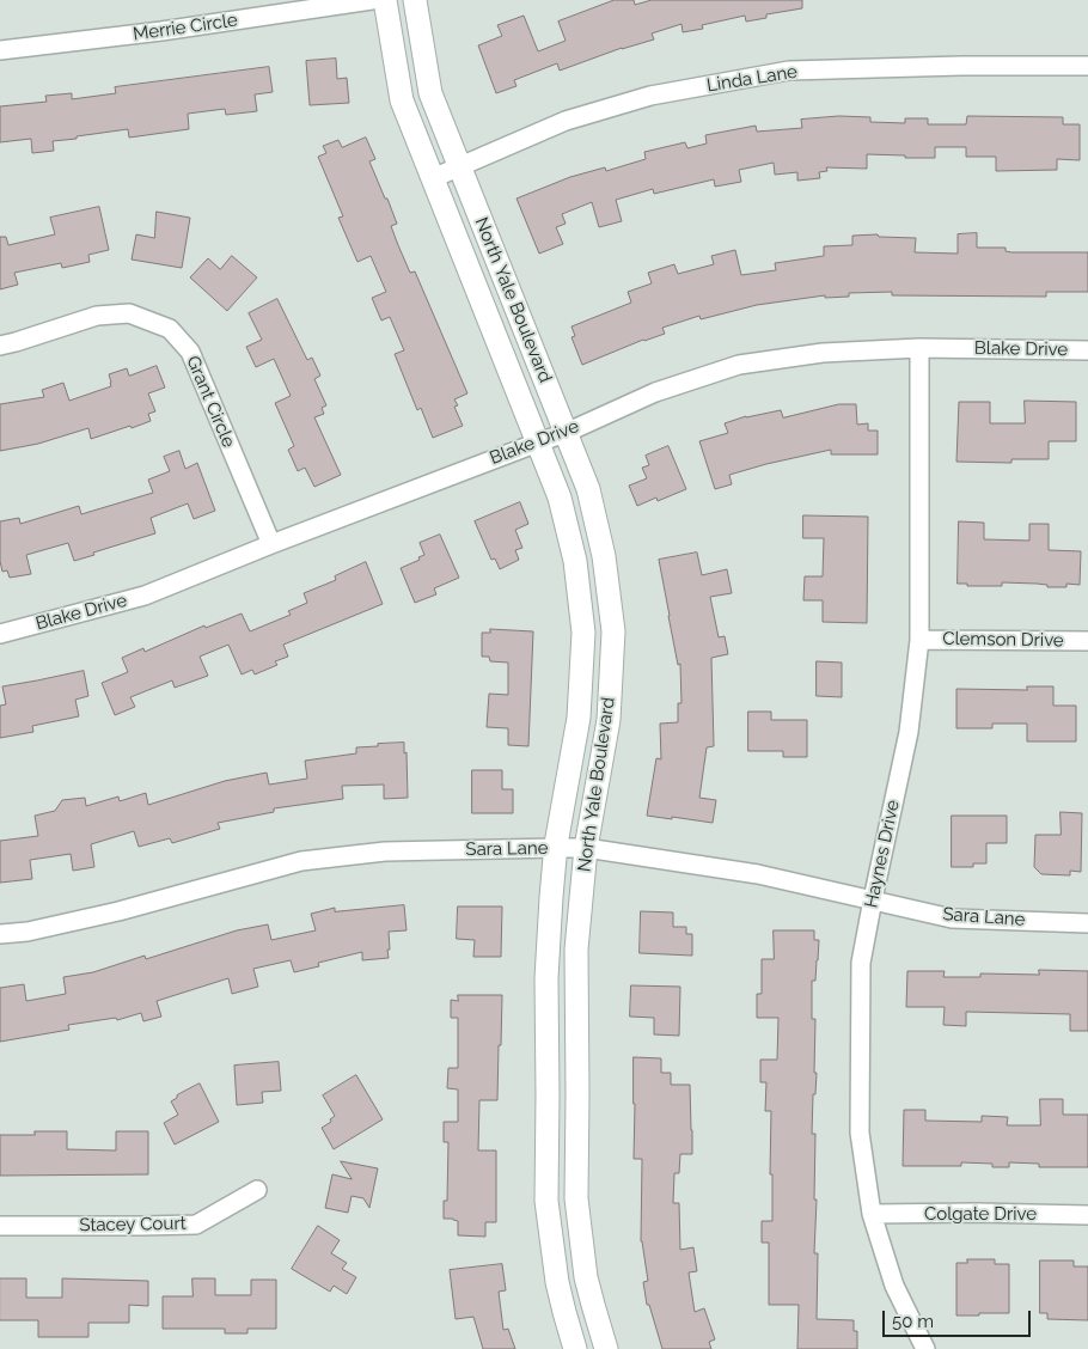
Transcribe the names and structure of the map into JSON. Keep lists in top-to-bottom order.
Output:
{
  "streets": {
    "street": [
      "Merrie Circle",
      "Linda Lane",
      "North Yale Boulevard",
      "Blake Drive",
      "Grant Circle",
      "Clemson Drive",
      "Sara Lane",
      "Haynes Drive",
      "Colgate Drive",
      "Stacey Court"
    ]
  },
  "crossings": [
    ["Linda Lane", "North Yale Boulevard"],
    ["North Yale Boulevard", "Blake Drive"],
    ["North Yale Boulevard", "Sara Lane"],
    ["Blake Drive", "Grant Circle"],
    ["Blake Drive", "Haynes Drive"],
    ["Clemson Drive", "Haynes Drive"],
    ["Sara Lane", "Haynes Drive"],
    ["Haynes Drive", "Colgate Drive"]
  ],
  "scale_bar": "50 m"
}
